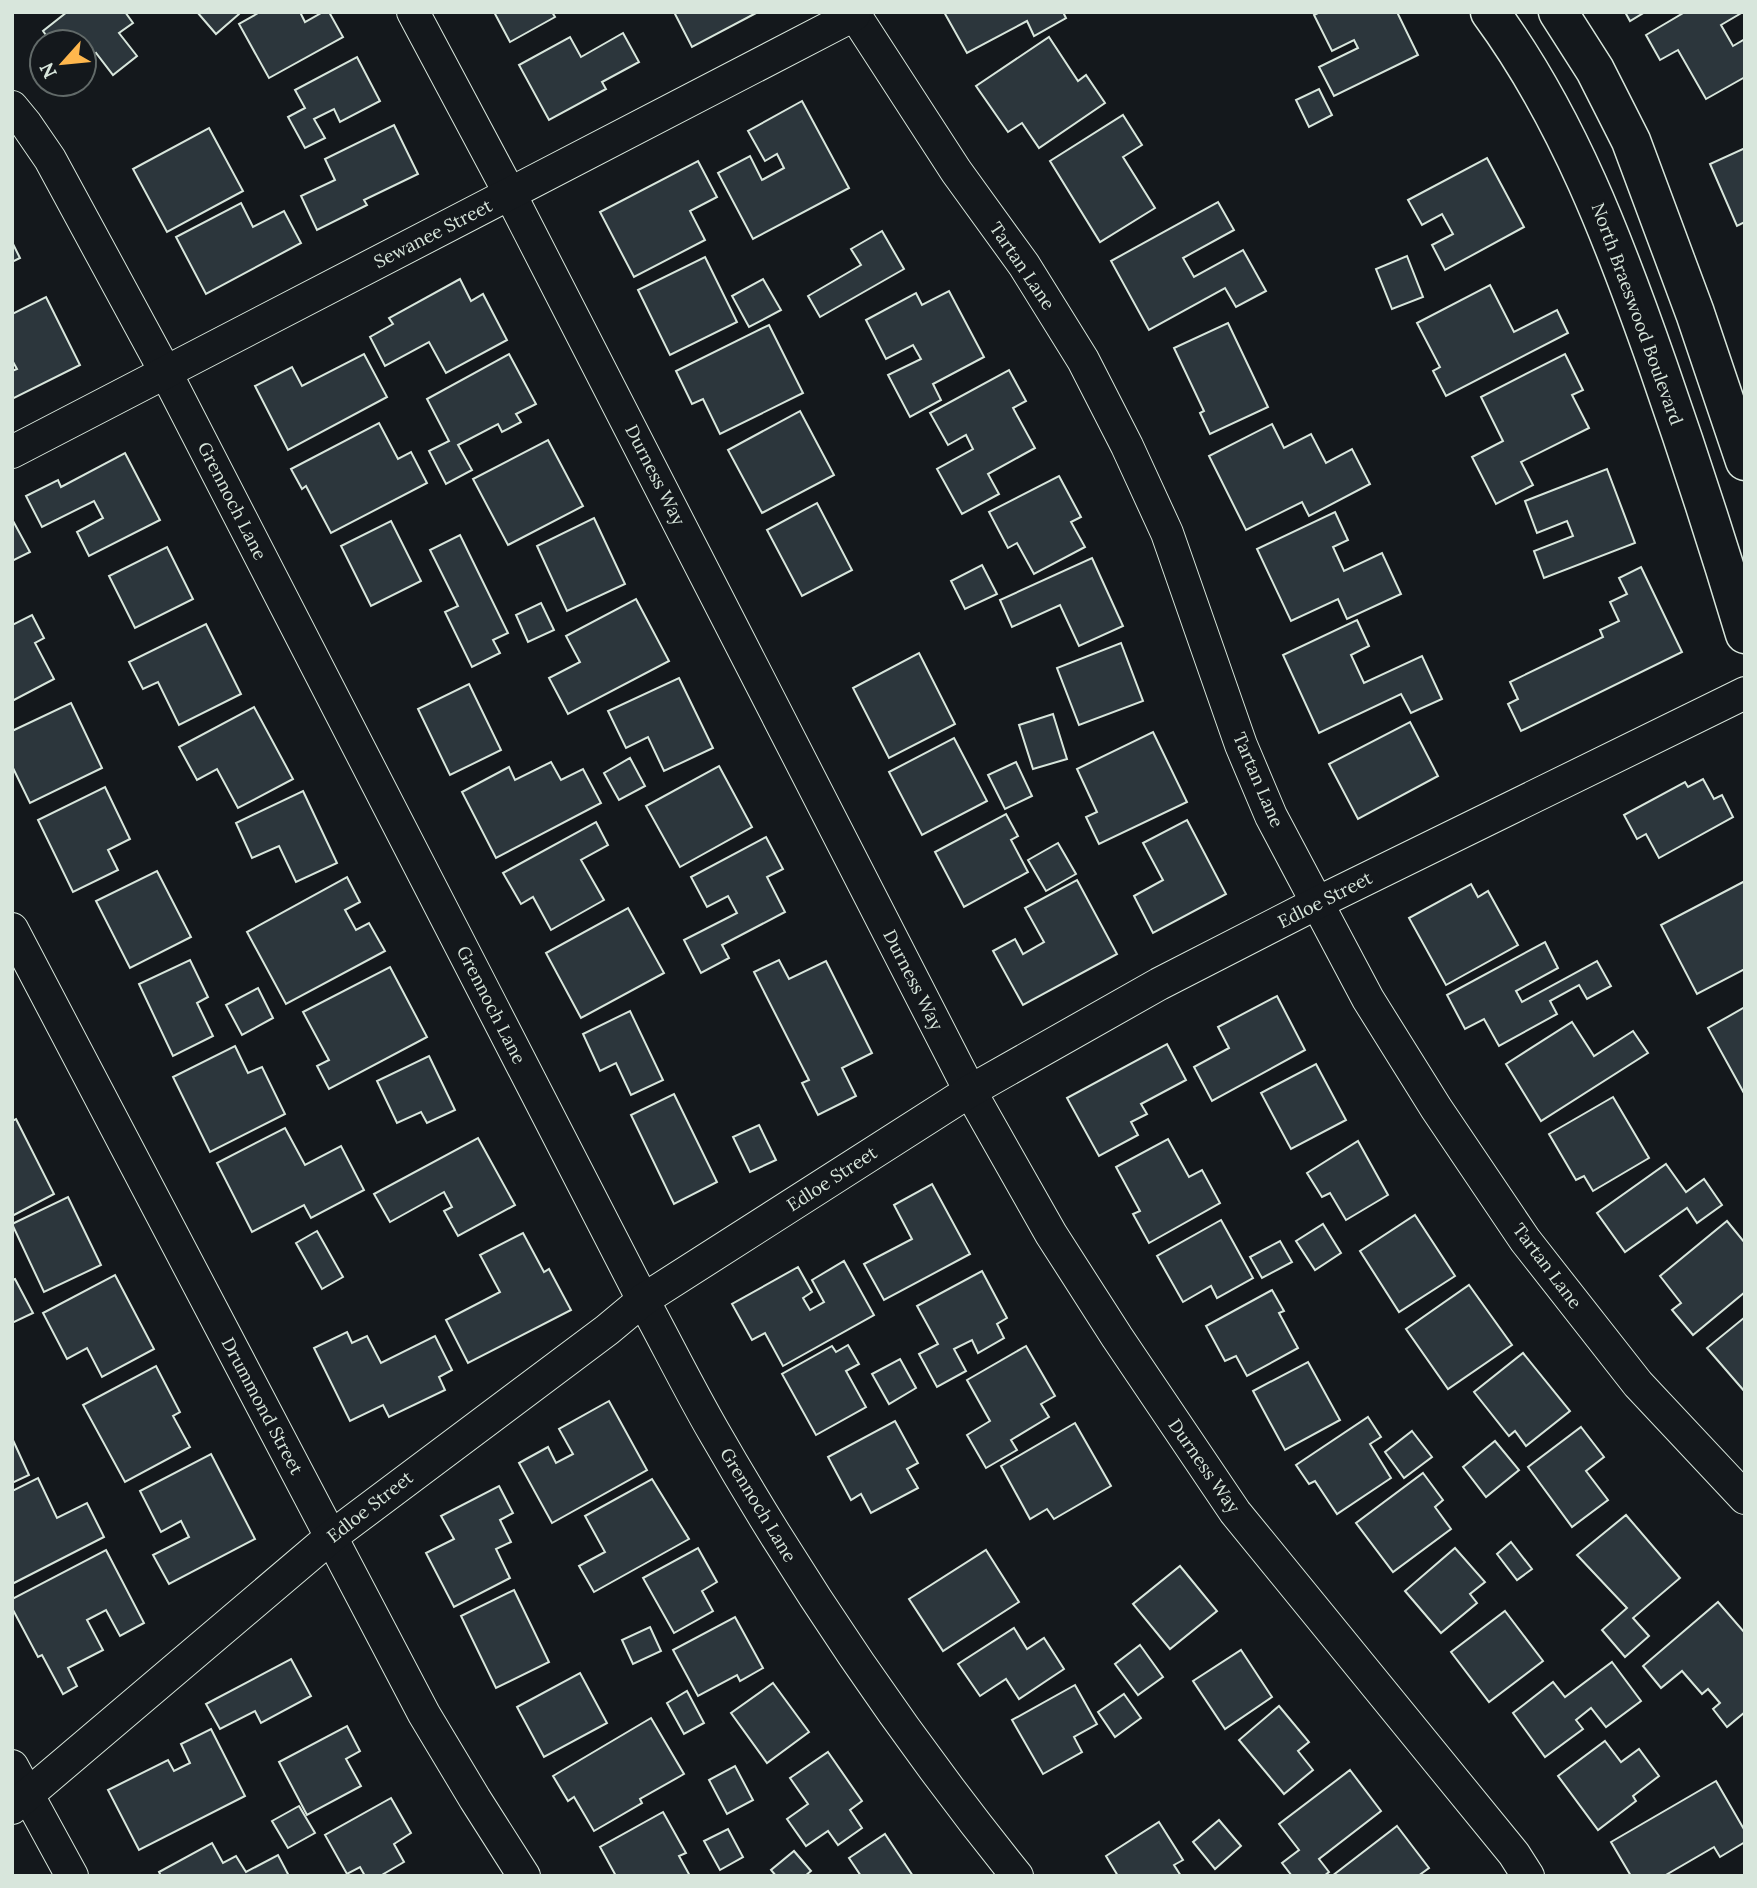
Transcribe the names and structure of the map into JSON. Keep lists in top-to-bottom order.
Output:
{
  "streets": {
    "main road": ["North Braeswood Boulevard"],
    "street": [
      "Sewanee Street",
      "Tartan Lane",
      "Durness Way",
      "Grennoch Lane",
      "Edloe Street",
      "Drummond Street"
    ]
  },
  "crossings": [
    ["Sewanee Street", "Tartan Lane"],
    ["Sewanee Street", "Durness Way"],
    ["Sewanee Street", "Grennoch Lane"],
    ["Tartan Lane", "Edloe Street"],
    ["Durness Way", "Edloe Street"],
    ["Grennoch Lane", "Edloe Street"],
    ["Edloe Street", "Drummond Street"]
  ],
  "north": "bottom left"
}
